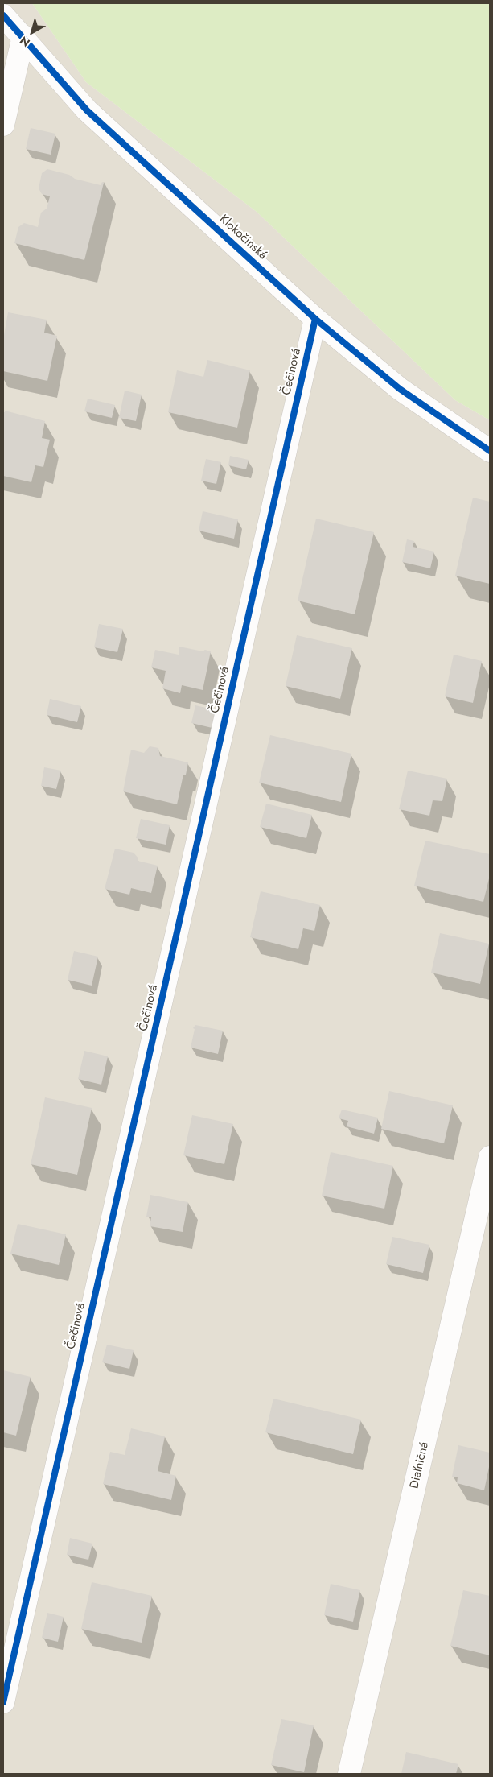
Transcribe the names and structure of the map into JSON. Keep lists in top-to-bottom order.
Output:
{
  "streets": {
    "street": ["Klokočinská", "Čečinová", "Diaľničná"]
  },
  "crossings": [
    ["Klokočinská", "Čečinová"]
  ],
  "north": "bottom left"
}
